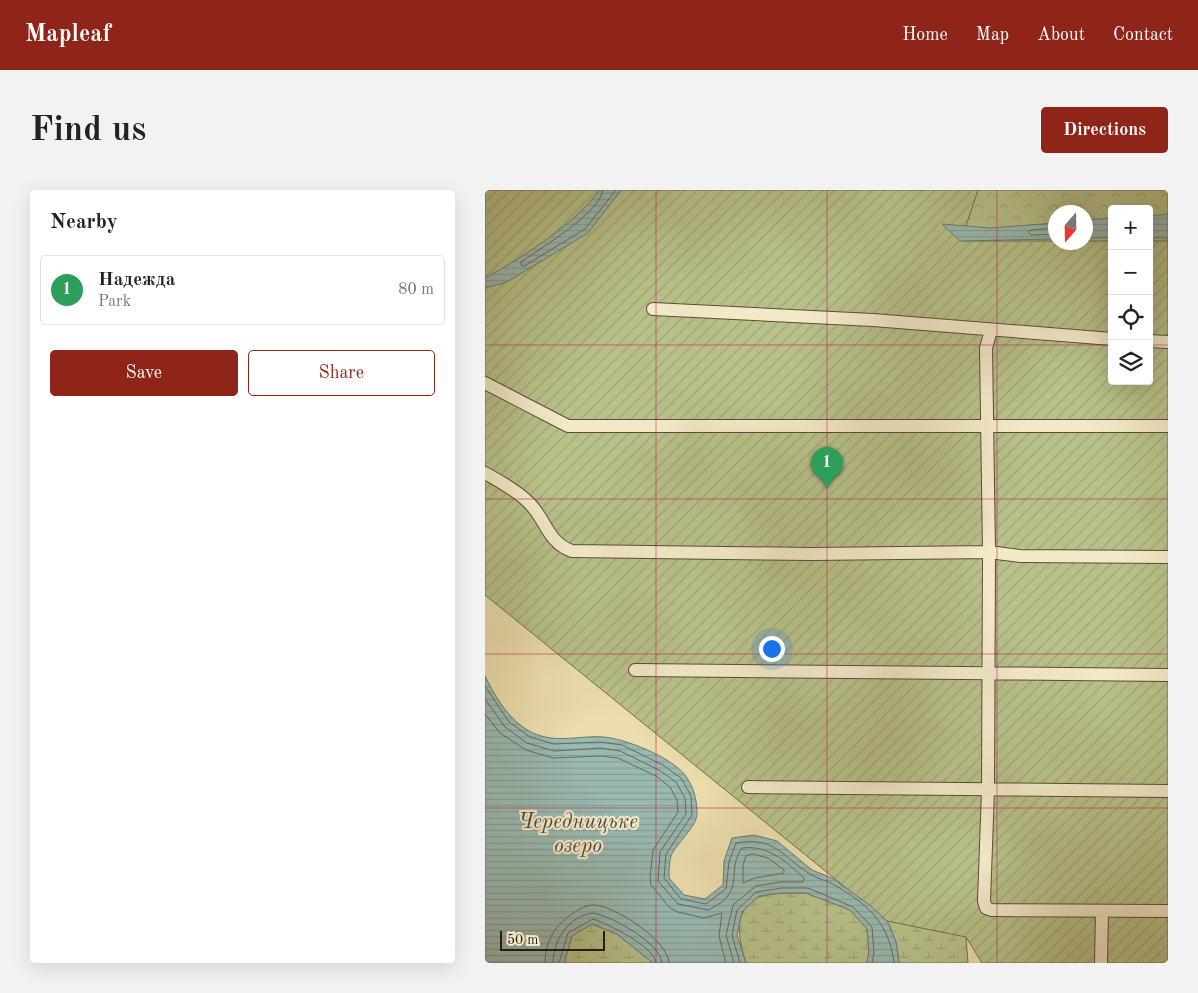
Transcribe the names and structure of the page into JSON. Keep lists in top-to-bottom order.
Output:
{
  "water": ["Чередницьке озеро"],
  "scale_bar": "50 m",
  "north": "bottom",
  "page": {
    "header": "Mapleaf",
    "nav": [
      "Home",
      "Map",
      "About",
      "Contact"
    ],
    "buttons": [
      "Directions",
      ["Save", "Share"]
    ],
    "title": "Find us",
    "heading": "Nearby",
    "map_buttons": ["+", "−"],
    "list": [
      {
        "mark": "1",
        "name": "Надежда",
        "note": "Park",
        "value": "80 m"
      }
    ],
    "pins": "1",
    "scale": "50 m"
  }
}
